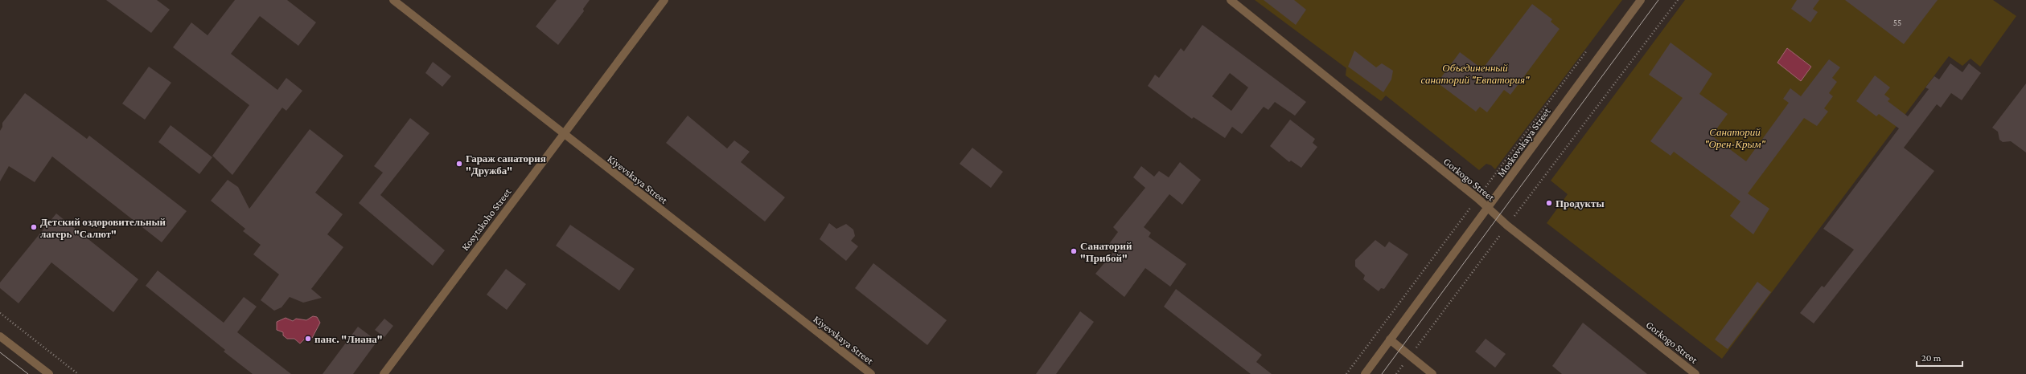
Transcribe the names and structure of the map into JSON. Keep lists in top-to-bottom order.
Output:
{
  "streets": {
    "street": [
      "Moskovskaya Street",
      "Kiyevskaya Street",
      "Gorkogo Street",
      "Kosytskoho Street"
    ]
  },
  "crossings": [
    ["Moskovskaya Street", "Gorkogo Street"],
    ["Kiyevskaya Street", "Kosytskoho Street"]
  ],
  "parks": ["Объединенный санаторий \"Евпатория\"", "Санаторий \"Орен-Крым\""],
  "places": [
    "Гараж санатория \"Дружба\"",
    "Продукты",
    "Детский оздоровительный лагерь \"Салют\"",
    "Санаторий \"Прибой\"",
    "панс. \"Лиана\""
  ],
  "house_numbers": ["55"],
  "scale_bar": "20 m"
}
